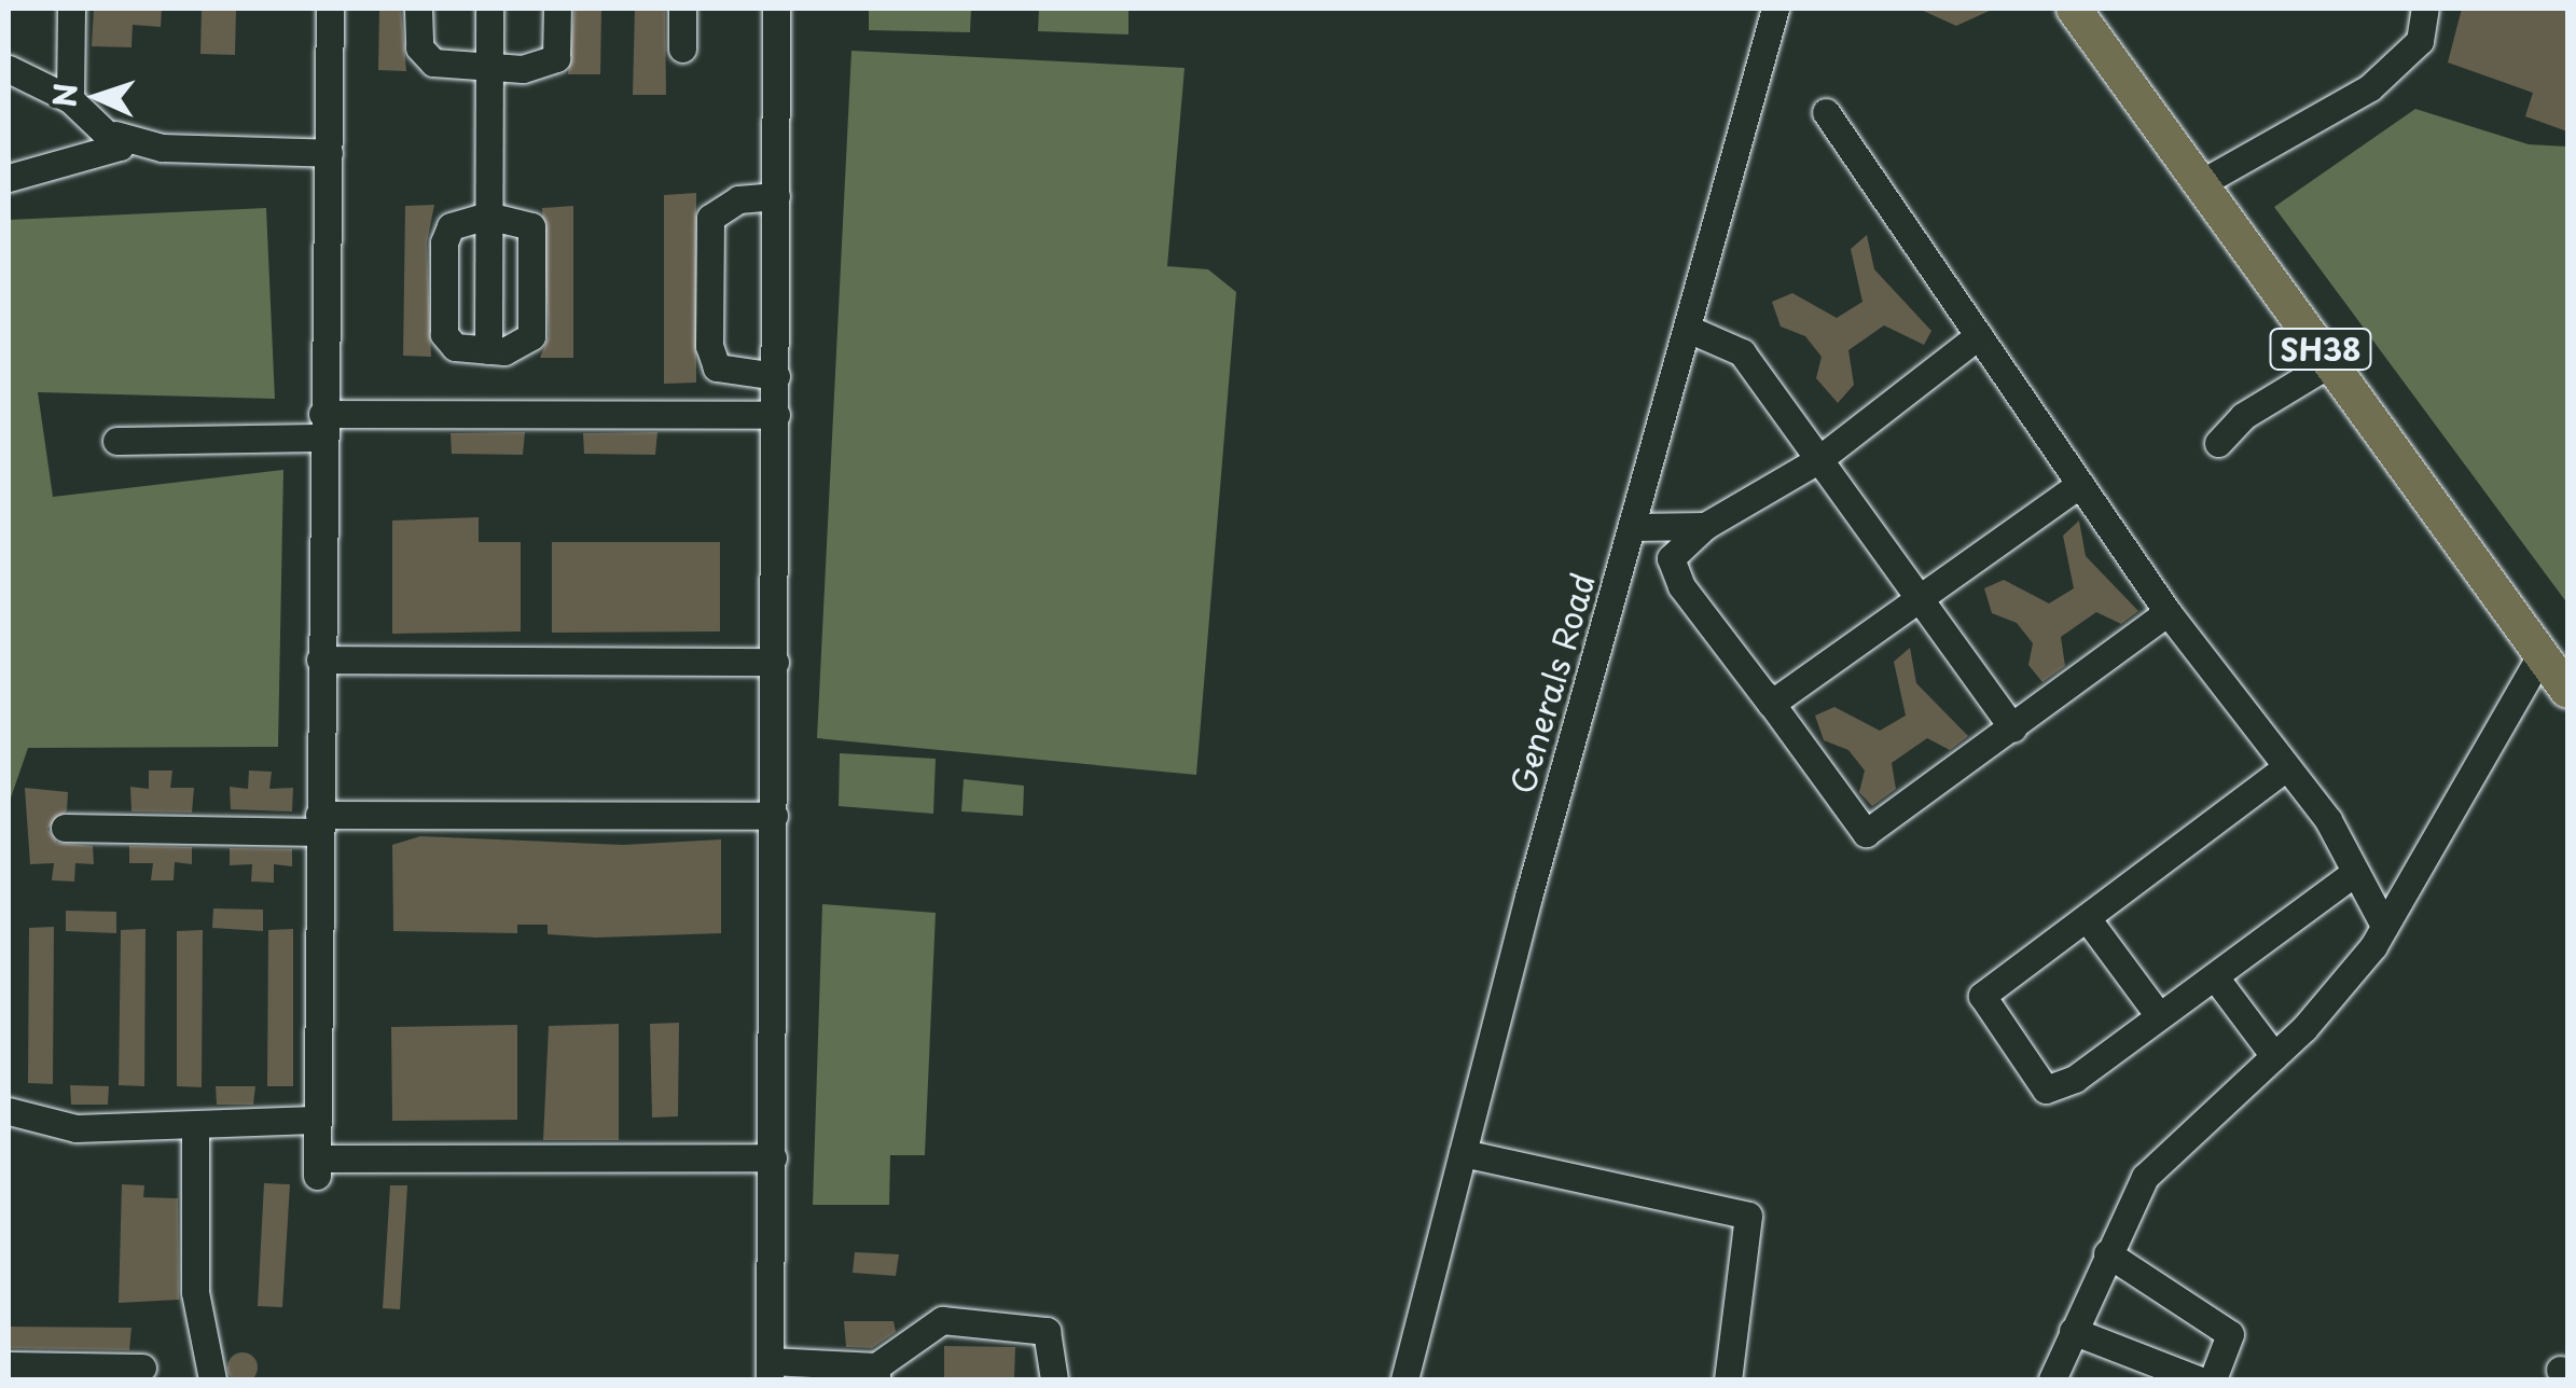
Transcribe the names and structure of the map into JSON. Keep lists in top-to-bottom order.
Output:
{
  "streets": {
    "main road": ["SH38"],
    "street": ["Generals Road"]
  },
  "north": "left"
}
